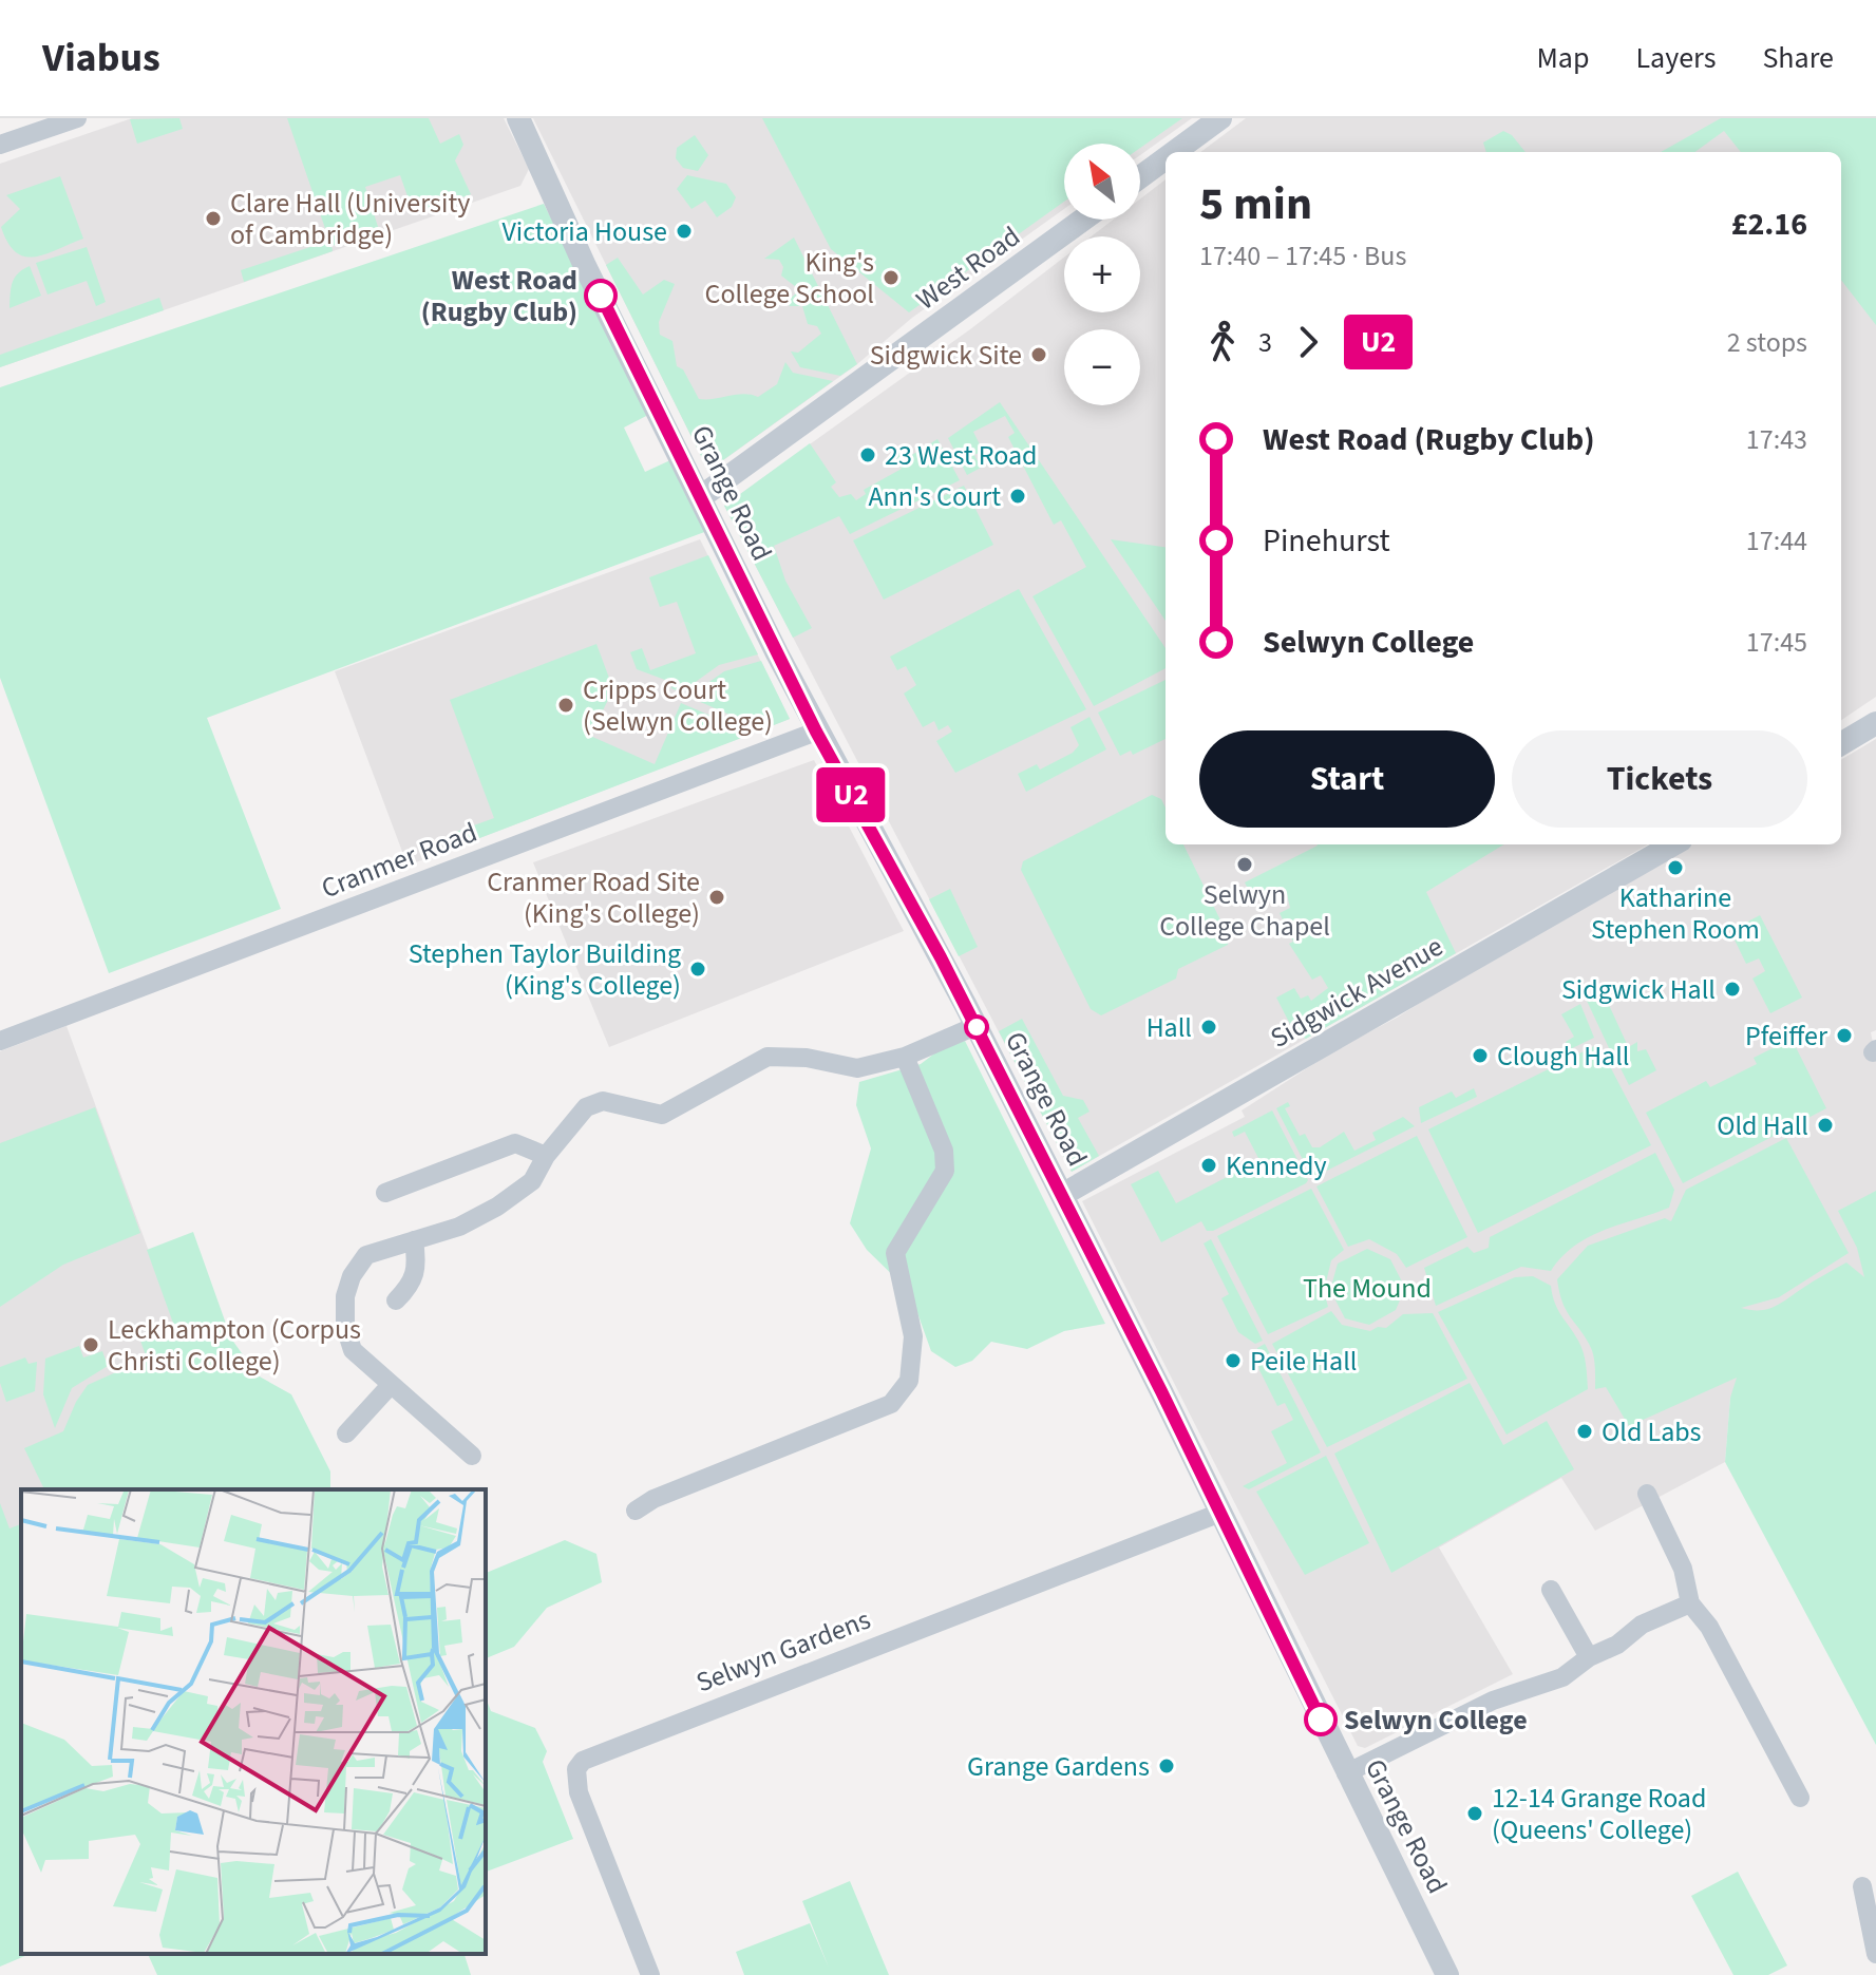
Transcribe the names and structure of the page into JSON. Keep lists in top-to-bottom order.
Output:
{
  "streets": {
    "street": [
      "West Road",
      "Grange Road",
      "Cranmer Road",
      "Sidgwick Avenue",
      "Selwyn Gardens"
    ]
  },
  "crossings": [
    ["West Road", "Grange Road"],
    ["Grange Road", "Cranmer Road"],
    ["Grange Road", "Sidgwick Avenue"],
    ["Grange Road", "Selwyn Gardens"]
  ],
  "parks": ["The Mound"],
  "places": [
    "Clare Hall (University of Cambridge)",
    "Victoria House",
    "King's College School",
    "West Road (Rugby Club)",
    "Sidgwick Site",
    "23 West Road",
    "Ann's Court",
    "Cripps Court (Selwyn College)",
    "Selwyn College Chapel",
    "Katharine Stephen Room",
    "Cranmer Road Site (King's College)",
    "Stephen Taylor Building (King's College)",
    "Sidgwick Hall",
    "Hall",
    "Pfeiffer",
    "Clough Hall",
    "Old Hall",
    "Kennedy",
    "Leckhampton (Corpus Christi College)",
    "Peile Hall",
    "Old Labs",
    "Selwyn College",
    "Grange Gardens",
    "12-14 Grange Road (Queens' College)"
  ],
  "lines": ["bus line U2"],
  "north": "top left",
  "page": {
    "header": "Viabus",
    "nav": ["Map", "Layers", "Share"],
    "on_map": "U2",
    "map_buttons": ["+", "−"],
    "heading": ["5 min", "17:40 – 17:45 · Bus", "£2.16"],
    "legs": ["3", "U2", "2 stops"],
    "list": [
      {
        "name": "West Road (Rugby Club)",
        "value": "17:43"
      },
      {
        "name": "Pinehurst",
        "value": "17:44"
      },
      {
        "name": "Selwyn College",
        "value": "17:45"
      }
    ],
    "buttons": ["Start", "Tickets"]
  }
}
